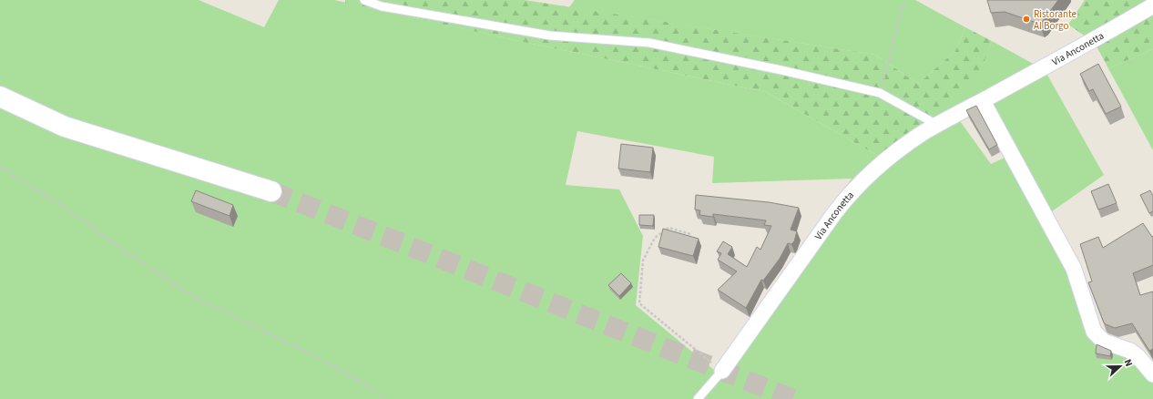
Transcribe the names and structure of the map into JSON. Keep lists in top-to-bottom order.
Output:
{
  "streets": {
    "street": ["Via Anconetta"]
  },
  "places": ["Ristorante Al Borgo"],
  "north": "right"
}
